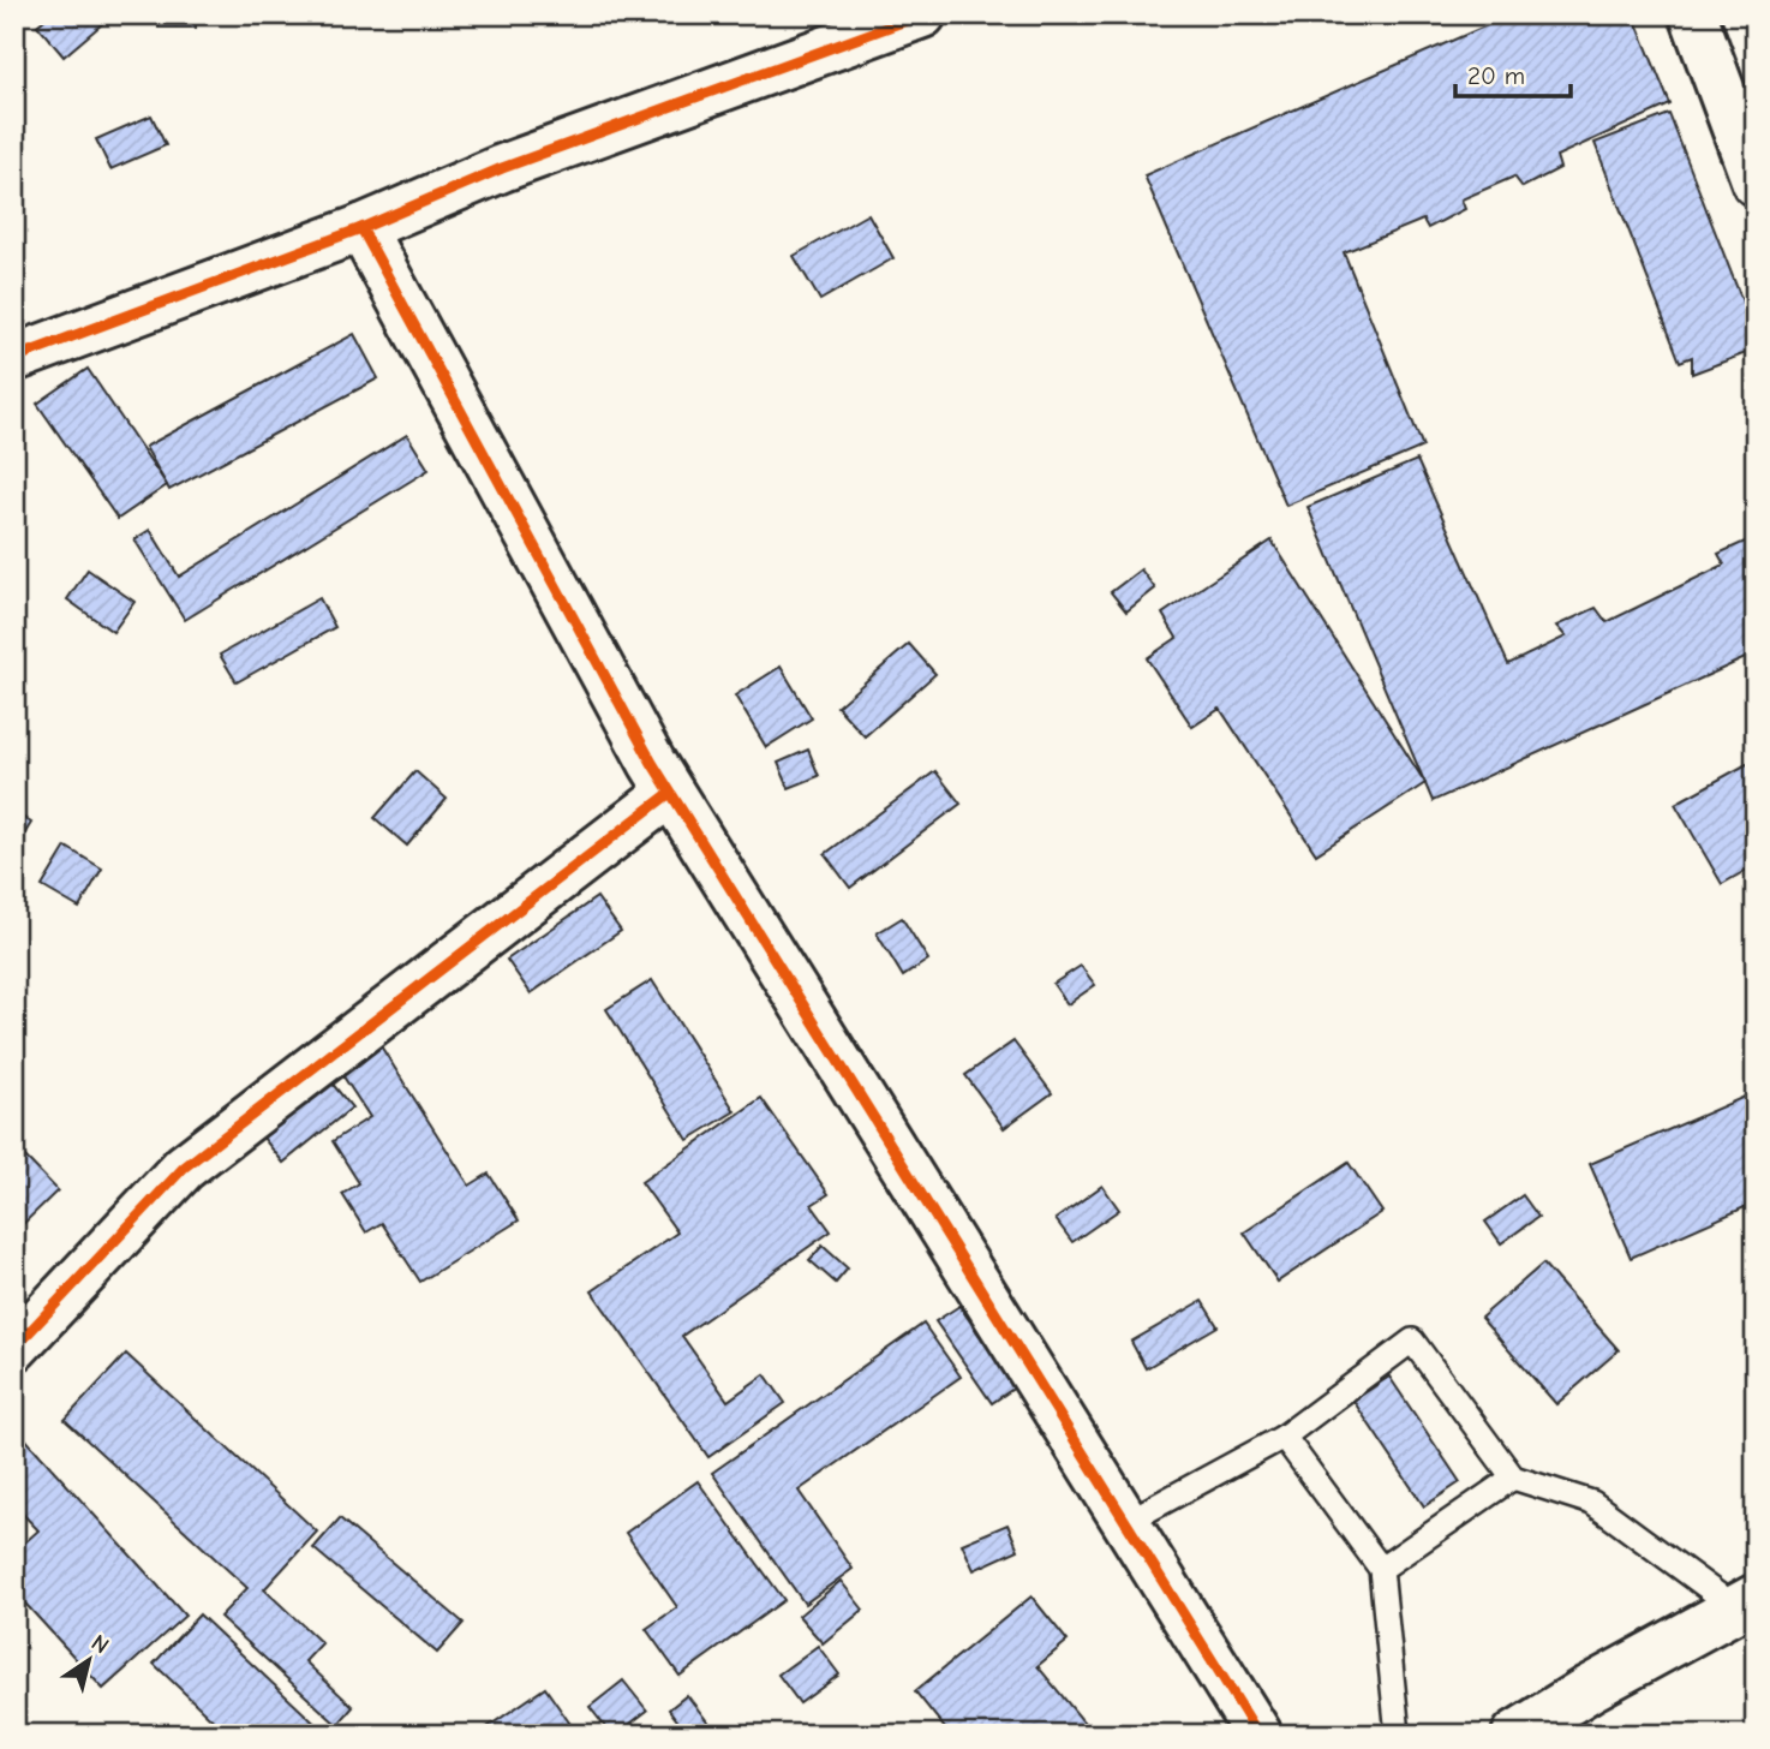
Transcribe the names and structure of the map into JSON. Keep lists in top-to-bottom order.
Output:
{
  "scale_bar": "20 m",
  "north": "top right"
}
